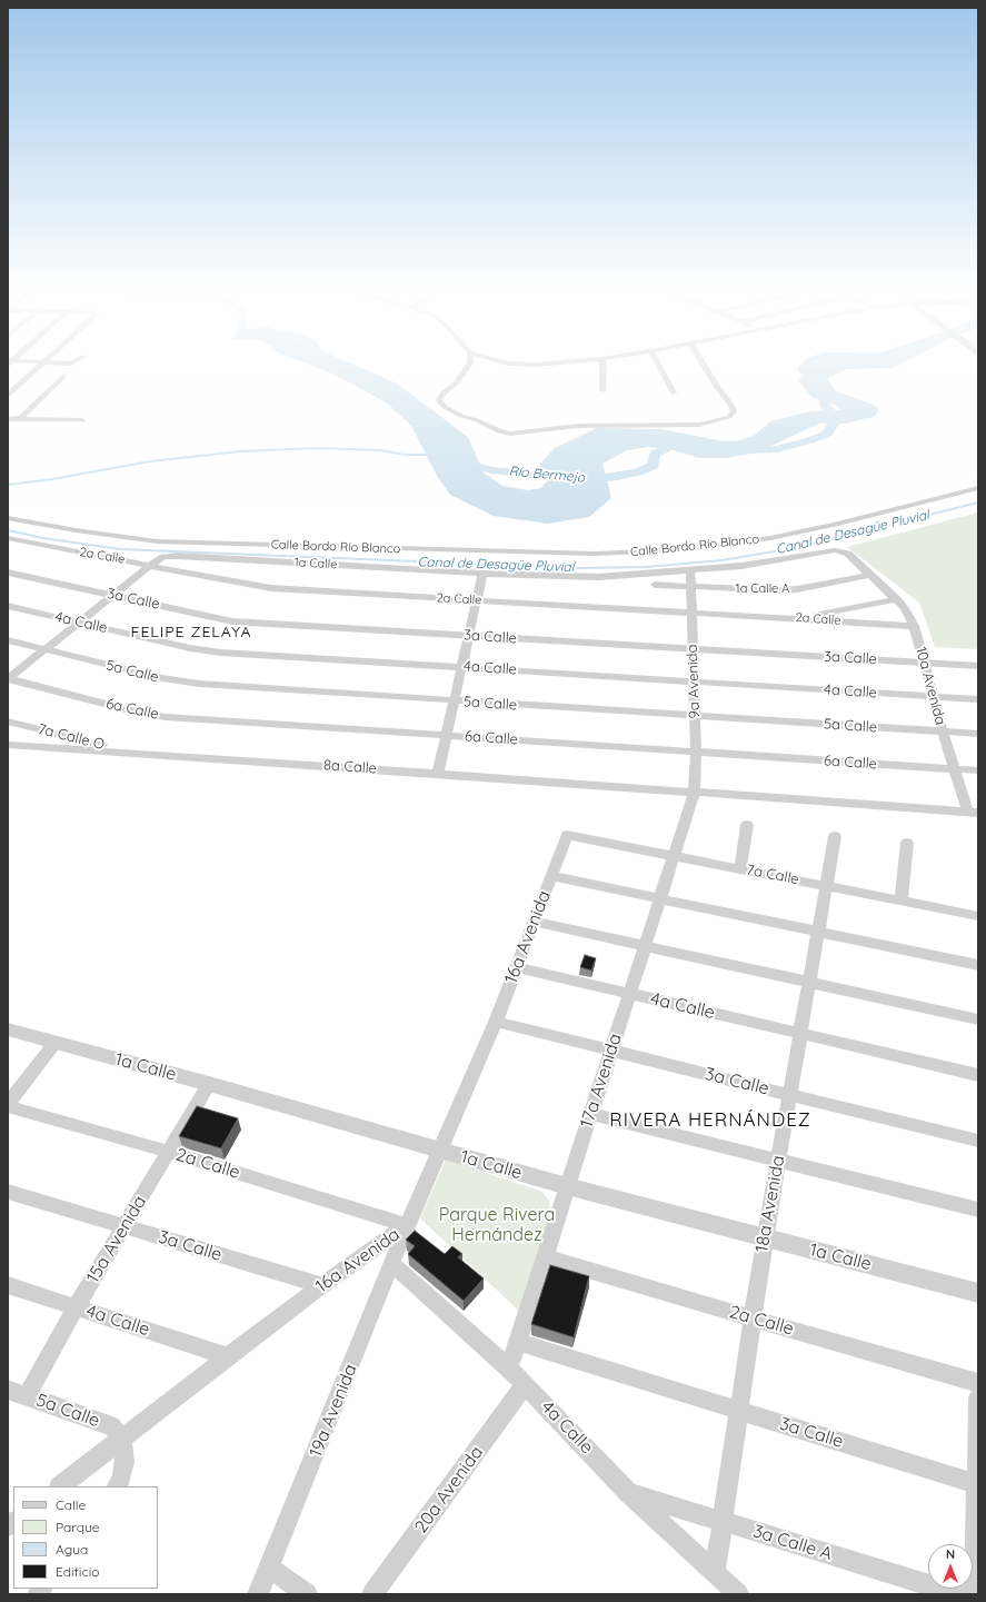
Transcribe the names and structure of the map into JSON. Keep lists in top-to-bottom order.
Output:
{
  "streets": {
    "street": [
      "Calle Bordo Río Blanco",
      "2a Calle",
      "1a Calle",
      "1a Calle A",
      "3a Calle",
      "4a Calle",
      "5a Calle",
      "9a Avenida",
      "10a Avenida",
      "6a Calle",
      "7a Calle O",
      "8a Calle",
      "7a Calle",
      "16a Avenida",
      "17a Avenida",
      "18a Avenida",
      "15a Avenida",
      "19a Avenida",
      "20a Avenida",
      "3a Calle A"
    ]
  },
  "crossings": [
    ["2a Calle", "1a Calle"],
    ["2a Calle", "9a Avenida"],
    ["2a Calle", "10a Avenida"],
    ["2a Calle", "16a Avenida"],
    ["2a Calle", "17a Avenida"],
    ["2a Calle", "18a Avenida"],
    ["2a Calle", "15a Avenida"],
    ["2a Calle", "19a Avenida"],
    ["1a Calle", "3a Calle"],
    ["1a Calle", "4a Calle"],
    ["1a Calle", "5a Calle"],
    ["1a Calle", "9a Avenida"],
    ["1a Calle", "10a Avenida"],
    ["1a Calle", "6a Calle"],
    ["1a Calle", "16a Avenida"],
    ["1a Calle", "17a Avenida"],
    ["1a Calle", "18a Avenida"],
    ["1a Calle", "15a Avenida"],
    ["1a Calle A", "9a Avenida"],
    ["1a Calle A", "10a Avenida"],
    ["3a Calle", "9a Avenida"],
    ["3a Calle", "10a Avenida"],
    ["3a Calle", "16a Avenida"],
    ["3a Calle", "17a Avenida"],
    ["3a Calle", "18a Avenida"],
    ["3a Calle", "15a Avenida"],
    ["4a Calle", "9a Avenida"],
    ["4a Calle", "10a Avenida"],
    ["4a Calle", "16a Avenida"],
    ["4a Calle", "17a Avenida"],
    ["4a Calle", "18a Avenida"],
    ["4a Calle", "15a Avenida"],
    ["4a Calle", "19a Avenida"],
    ["4a Calle", "20a Avenida"],
    ["4a Calle", "3a Calle A"],
    ["5a Calle", "9a Avenida"],
    ["5a Calle", "10a Avenida"],
    ["5a Calle", "16a Avenida"],
    ["5a Calle", "15a Avenida"],
    ["9a Avenida", "10a Avenida"],
    ["9a Avenida", "6a Calle"],
    ["9a Avenida", "8a Calle"],
    ["9a Avenida", "17a Avenida"],
    ["10a Avenida", "6a Calle"],
    ["10a Avenida", "8a Calle"],
    ["7a Calle O", "8a Calle"],
    ["8a Calle", "17a Avenida"],
    ["7a Calle", "16a Avenida"],
    ["7a Calle", "17a Avenida"],
    ["7a Calle", "18a Avenida"],
    ["16a Avenida", "19a Avenida"],
    ["18a Avenida", "3a Calle A"]
  ],
  "districts": ["FELIPE ZELAYA", "RIVERA HERNÁNDEZ"],
  "water": ["Río Bermejo", "Canal de Desagüe Pluvial"],
  "parks": ["Parque Rivera Hernández"],
  "legend": [
    "Calle",
    "Parque",
    "Agua",
    "Edificio"
  ],
  "north": "top"
}
